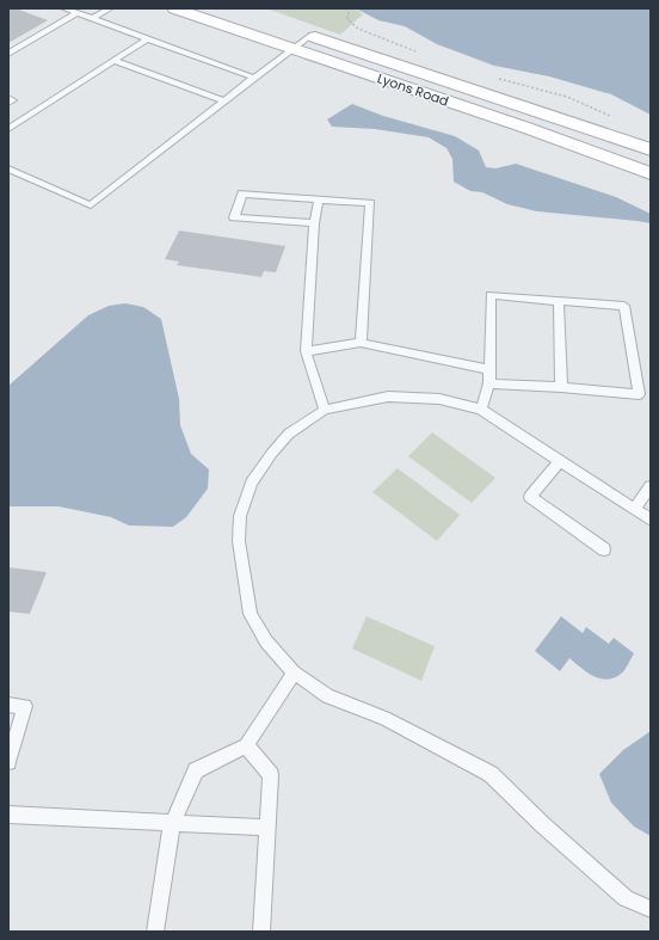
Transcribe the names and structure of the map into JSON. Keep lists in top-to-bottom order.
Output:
{
  "streets": {
    "main road": ["Lyons Road"]
  }
}
